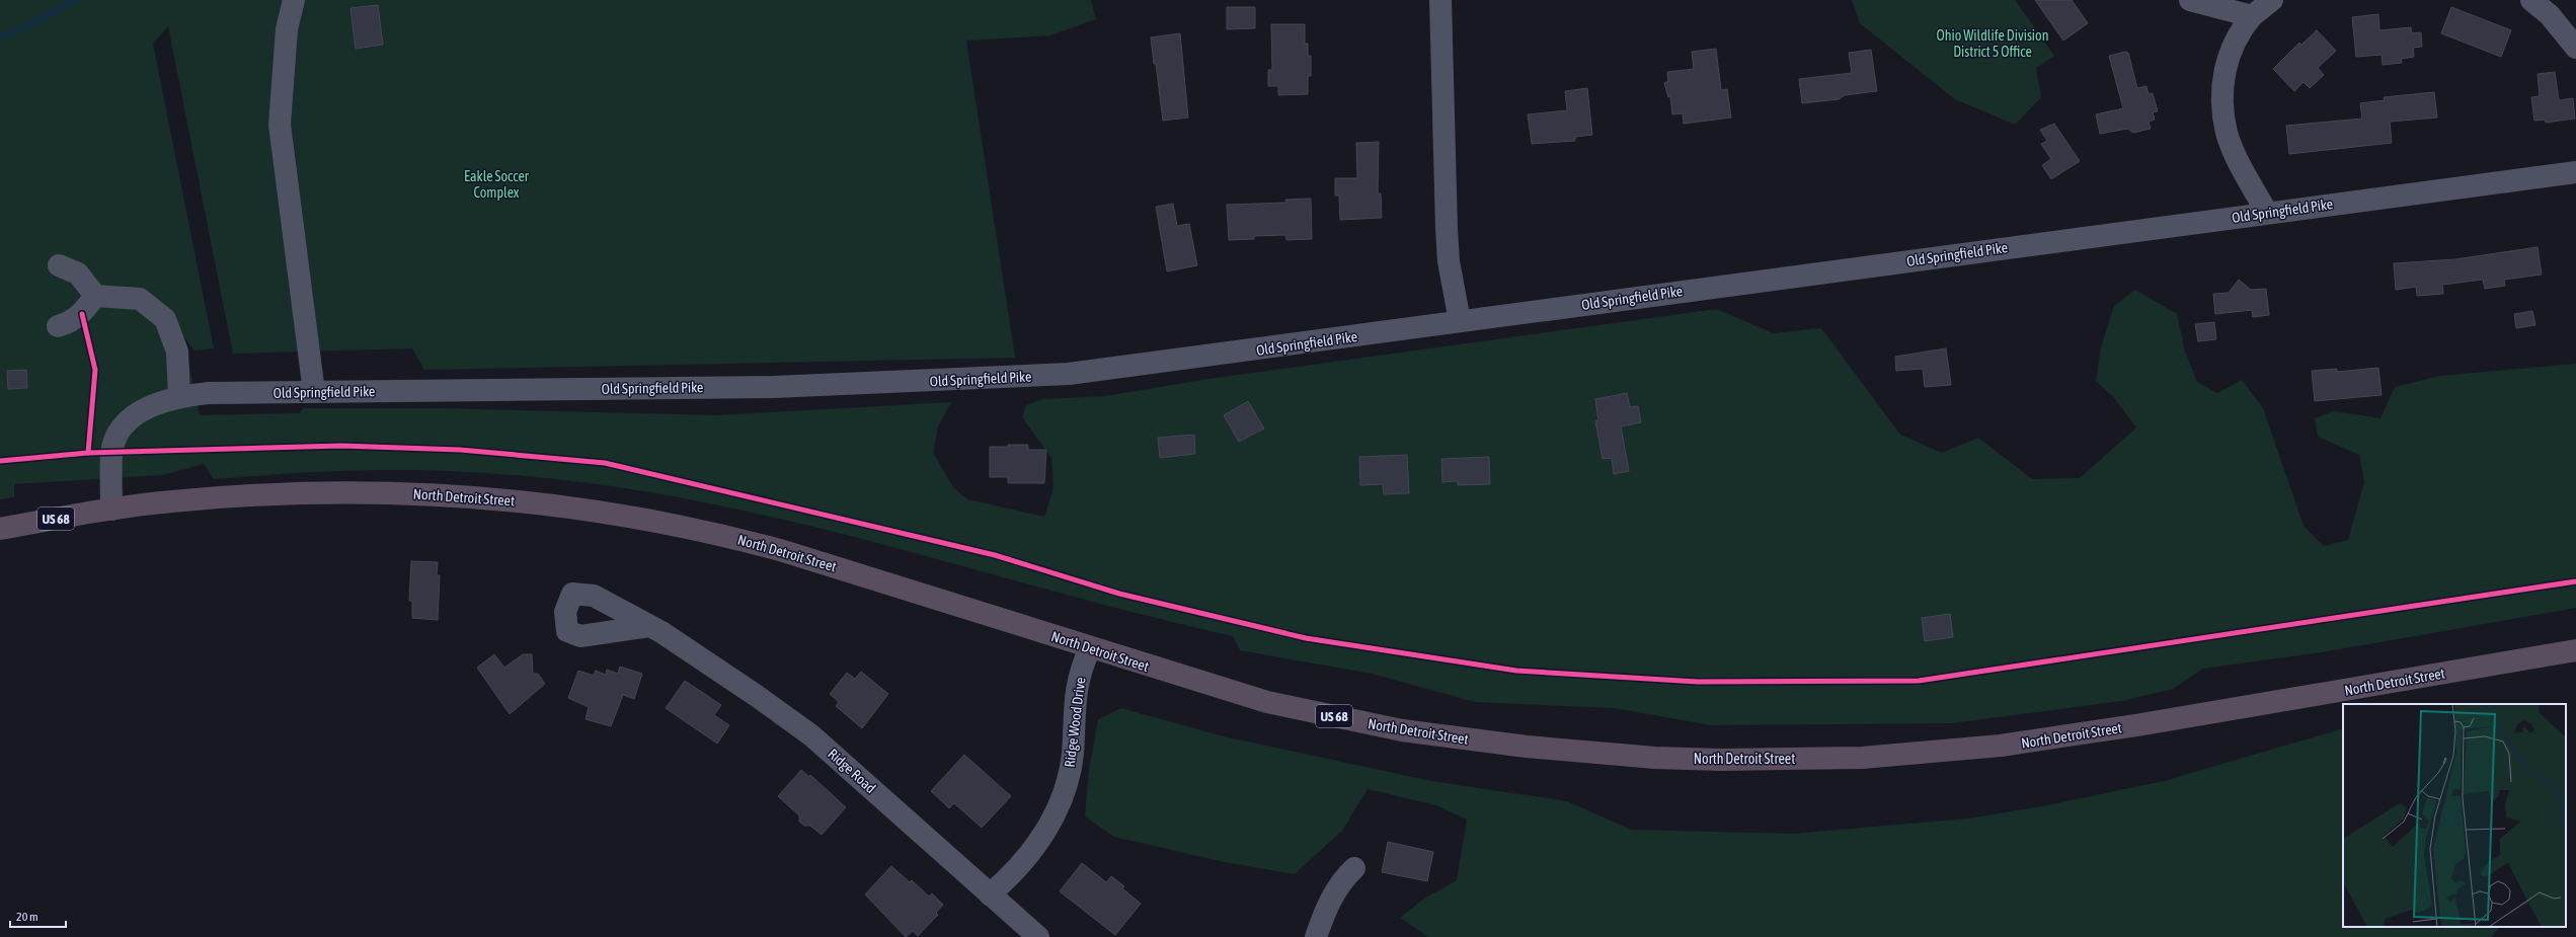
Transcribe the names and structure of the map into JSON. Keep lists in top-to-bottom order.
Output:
{
  "streets": {
    "highway": ["North Detroit Street", "US 68"],
    "street": ["Old Springfield Pike", "Ridge Wood Drive", "Ridge Road"]
  },
  "crossings": [
    ["Old Springfield Pike", "North Detroit Street"],
    ["Old Springfield Pike", "US 68"],
    ["North Detroit Street", "US 68"],
    ["North Detroit Street", "Ridge Wood Drive"],
    ["Ridge Wood Drive", "Ridge Road"]
  ],
  "parks": ["Ohio Wildlife Division District 5 Office", "Eakle Soccer Complex"],
  "scale_bar": "20 m"
}
